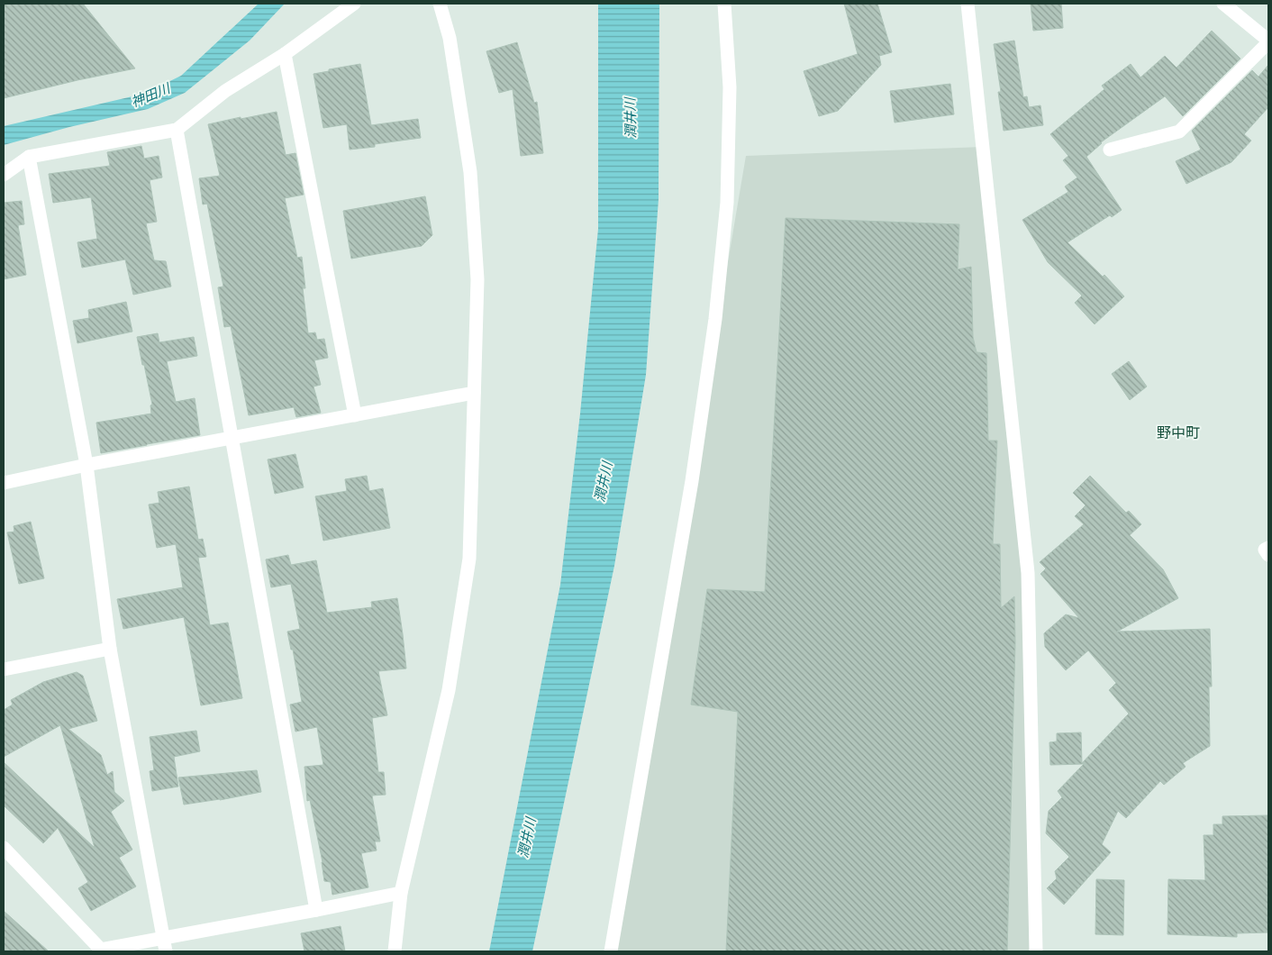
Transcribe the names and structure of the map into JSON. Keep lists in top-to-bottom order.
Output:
{
  "districts": ["野中町"],
  "water": ["神田川", "潤井川"]
}
